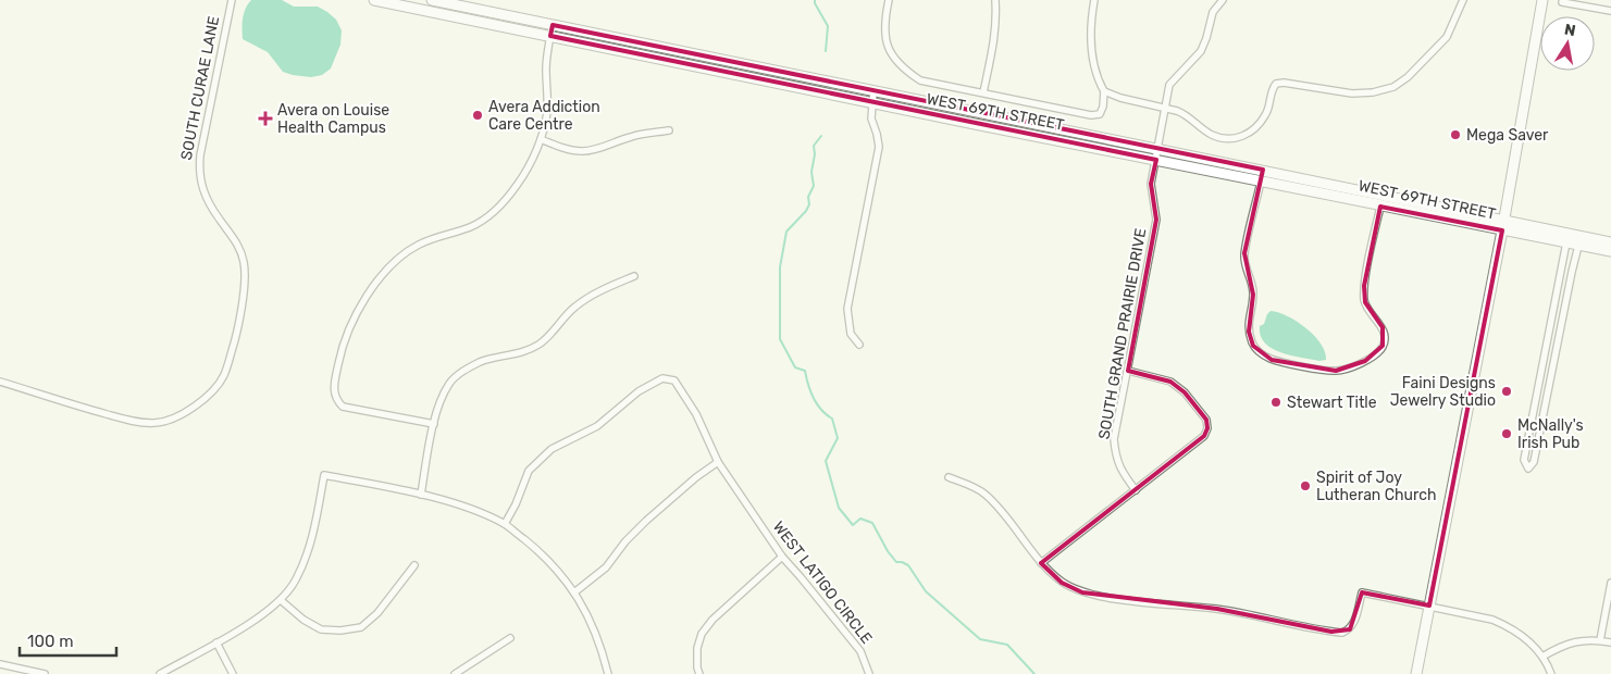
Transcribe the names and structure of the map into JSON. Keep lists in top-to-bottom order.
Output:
{
  "streets": {
    "main road": ["WEST 69TH STREET"],
    "street": ["SOUTH CURAE LANE", "SOUTH GRAND PRAIRIE DRIVE", "WEST LATIGO CIRCLE"]
  },
  "crossings": [
    ["WEST 69TH STREET", "SOUTH GRAND PRAIRIE DRIVE"]
  ],
  "places": {
    "other": [
      "Avera Addiction Care Centre",
      "Mega Saver",
      "Faini Designs Jewelry Studio",
      "Stewart Title",
      "McNally's Irish Pub",
      "Spirit of Joy Lutheran Church"
    ],
    "health": ["Avera on Louise Health Campus"]
  },
  "scale_bar": "100 m",
  "north": "top"
}
